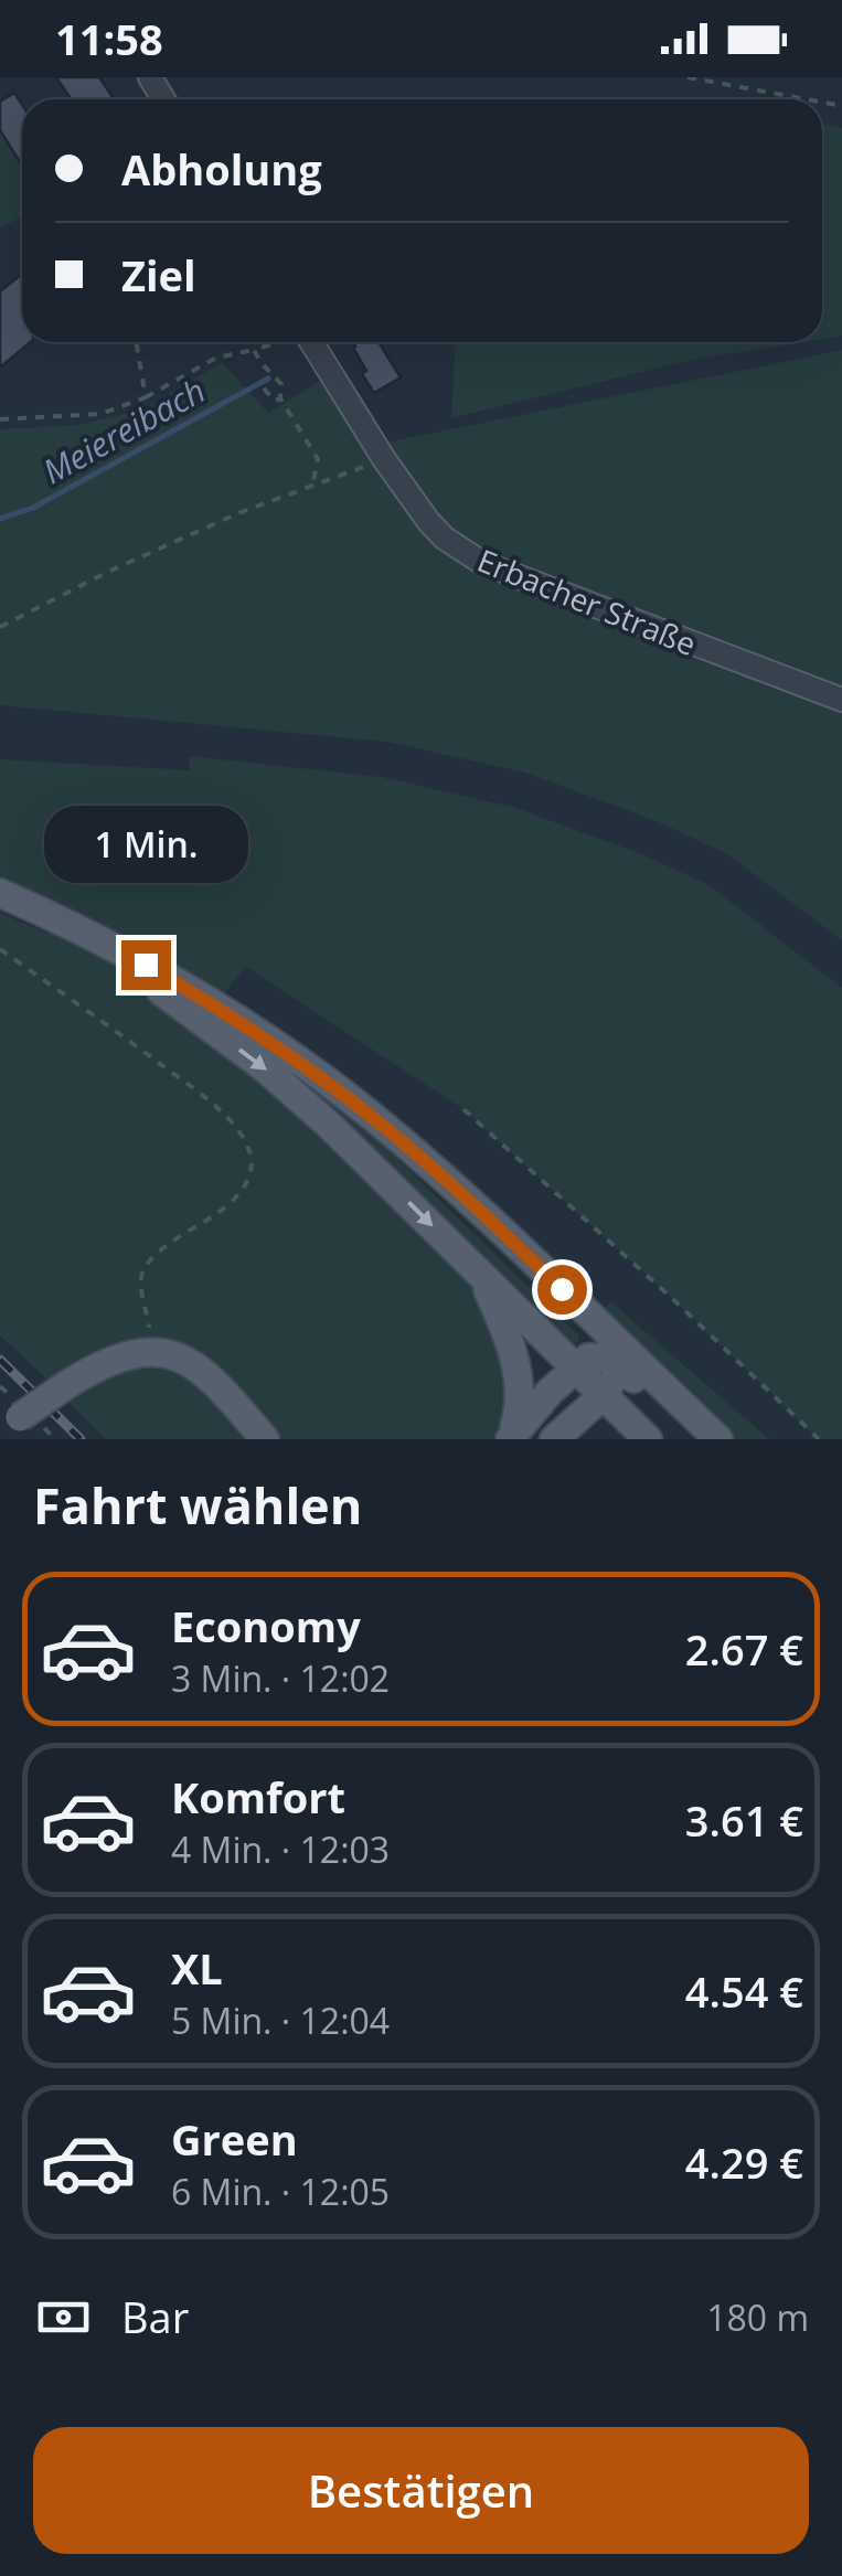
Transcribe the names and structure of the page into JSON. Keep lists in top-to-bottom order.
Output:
{
  "streets": {
    "street": ["Erbacher Straße"]
  },
  "water": ["Meiereibach"],
  "page": {
    "status": "11:58",
    "banner": ["Abholung", "Ziel"],
    "bubble": "1 Min.",
    "heading": "Fahrt wählen",
    "list": [
      {
        "name": "Economy",
        "note": "3 Min. · 12:02",
        "value": "2.67 €"
      },
      {
        "name": "Komfort",
        "note": "4 Min. · 12:03",
        "value": "3.61 €"
      },
      {
        "name": "XL",
        "note": "5 Min. · 12:04",
        "value": "4.54 €"
      },
      {
        "name": "Green",
        "note": "6 Min. · 12:05",
        "value": "4.29 €"
      }
    ],
    "pay": ["Bar", "180 m"],
    "buttons": "Bestätigen"
  }
}
